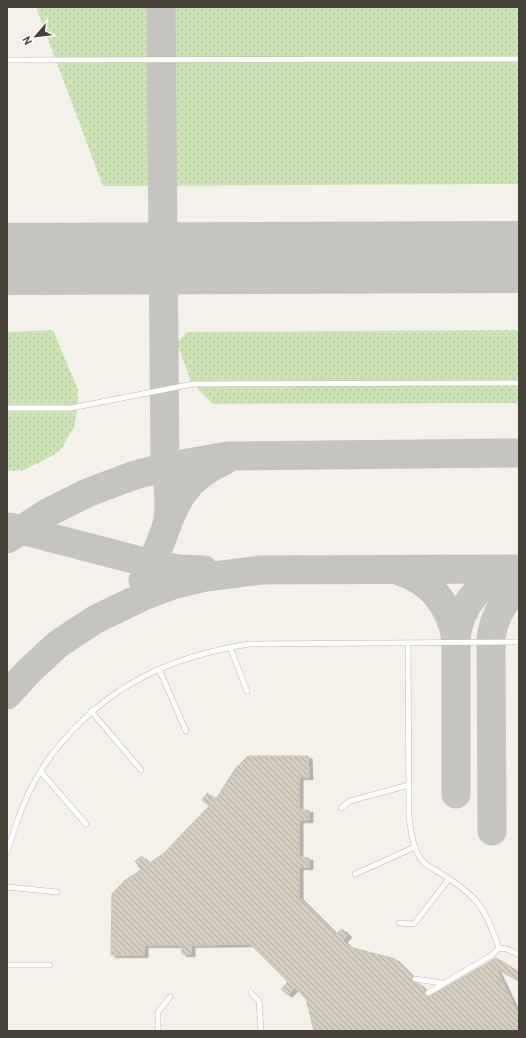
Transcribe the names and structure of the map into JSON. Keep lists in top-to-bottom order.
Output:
{
  "north": "bottom left"
}
